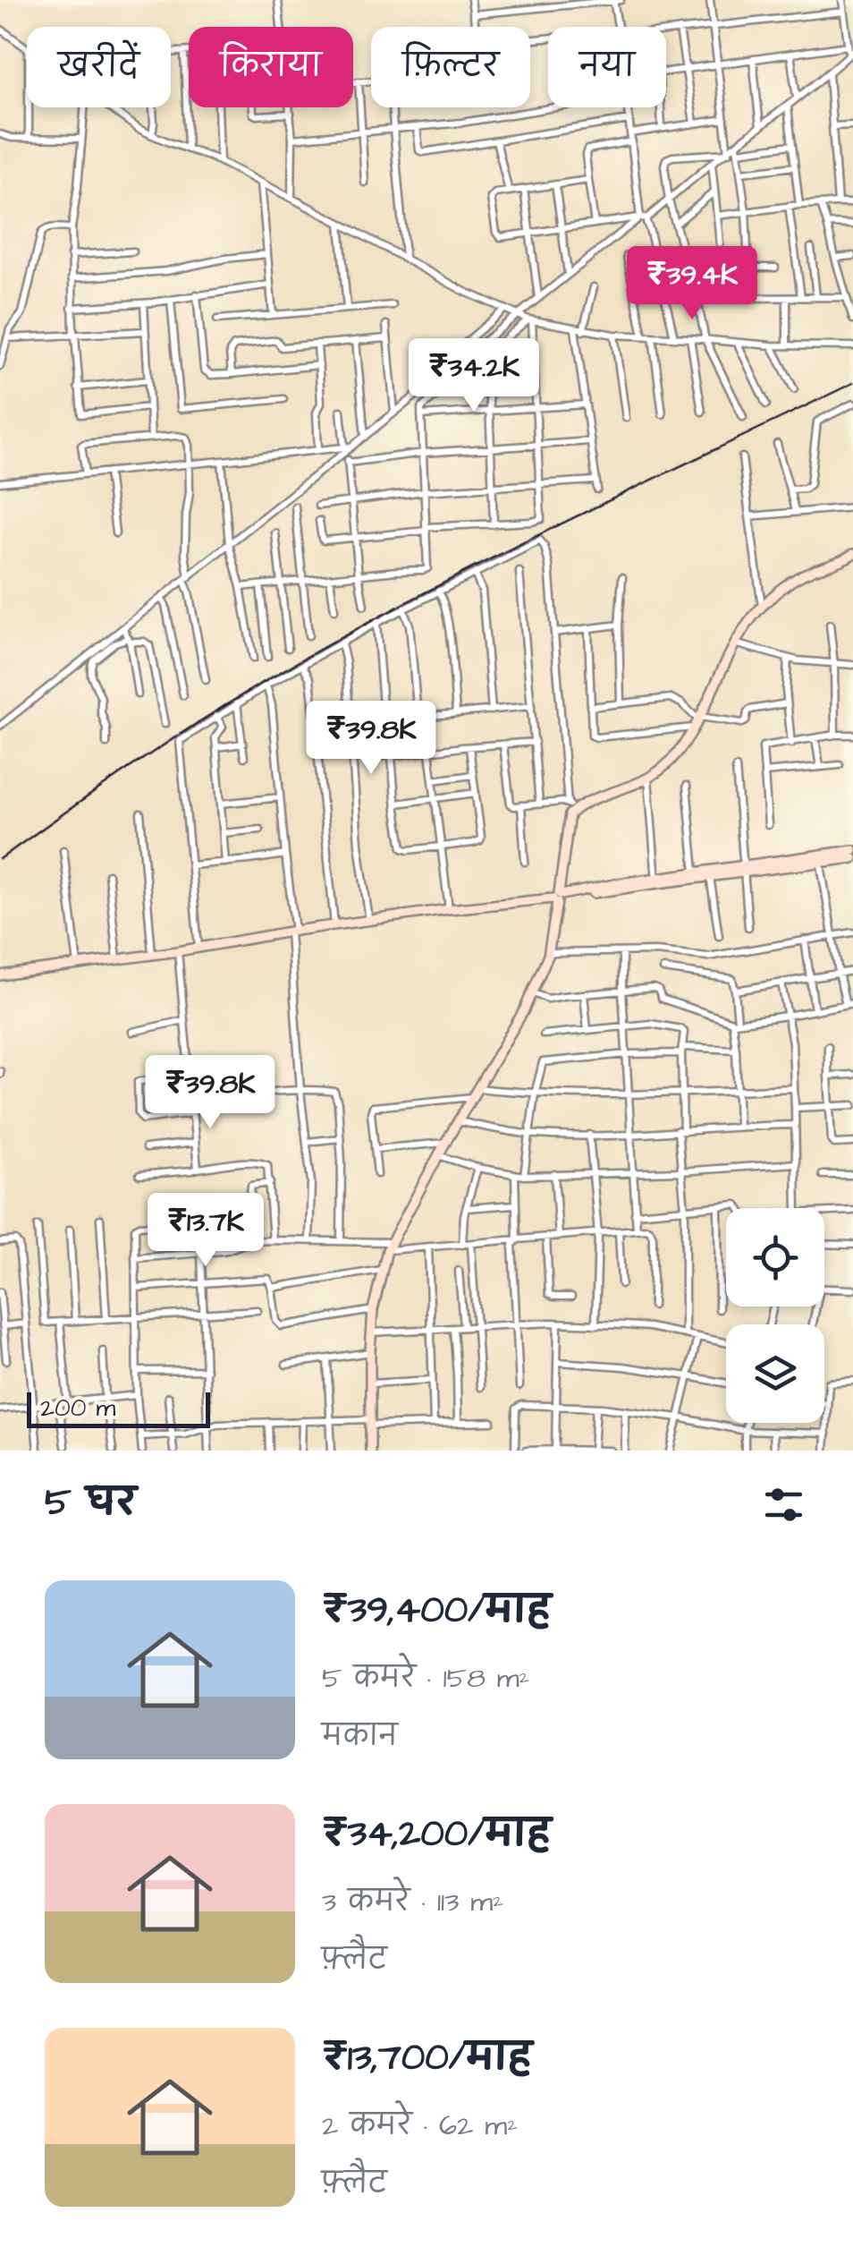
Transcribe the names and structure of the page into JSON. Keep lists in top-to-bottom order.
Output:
{
  "scale_bar": "200 m",
  "page": {
    "chip": [
      "खरीदें",
      "किराया",
      "फ़िल्टर",
      "नया"
    ],
    "price": [
      "₹39.4K",
      "₹34.2K",
      "₹39.8K",
      "₹39.8K",
      "₹13.7K"
    ],
    "scale": "200 m",
    "heading": "5 घर",
    "list": [
      {
        "name": "₹39,400/माह",
        "note": "5 कमरे · 158 m² · मकान"
      },
      {
        "name": "₹34,200/माह",
        "note": "3 कमरे · 113 m² · फ़्लैट"
      },
      {
        "name": "₹13,700/माह",
        "note": "2 कमरे · 62 m² · फ़्लैट"
      }
    ]
  }
}
